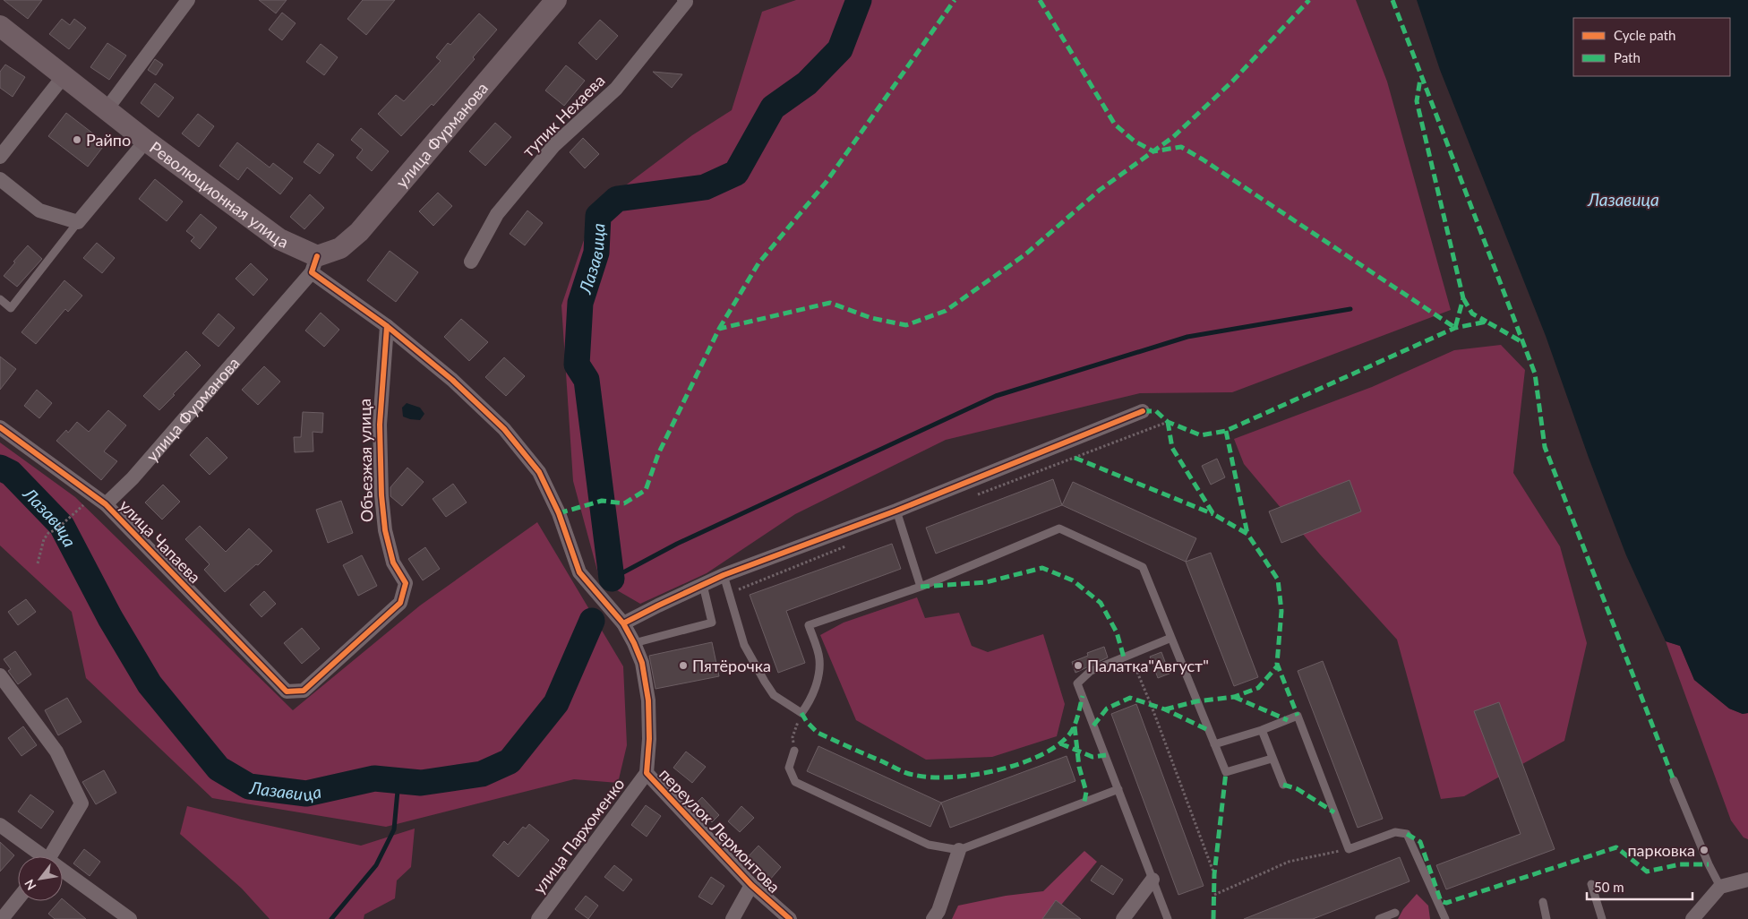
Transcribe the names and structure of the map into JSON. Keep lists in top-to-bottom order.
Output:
{
  "streets": {
    "main road": ["улица Фурманова", "Революционная улица"],
    "street": [
      "тупик Нехаева",
      "Объезжая улица",
      "улица Чапаева",
      "переулок Лермонтова",
      "улица Пархоменко"
    ]
  },
  "crossings": [
    ["улица Фурманова", "Революционная улица"],
    ["улица Фурманова", "улица Чапаева"],
    ["улица Фурманова", "переулок Лермонтова"],
    ["Революционная улица", "переулок Лермонтова"],
    ["Объезжая улица", "улица Чапаева"],
    ["Объезжая улица", "переулок Лермонтова"],
    ["переулок Лермонтова", "улица Пархоменко"]
  ],
  "water": ["Лазавица"],
  "places": [
    "Райпо",
    "Пятёрочка",
    "Палатка\"Август\"",
    "парковка"
  ],
  "legend": ["Cycle path", "Path"],
  "scale_bar": "50 m",
  "north": "bottom left"
}
